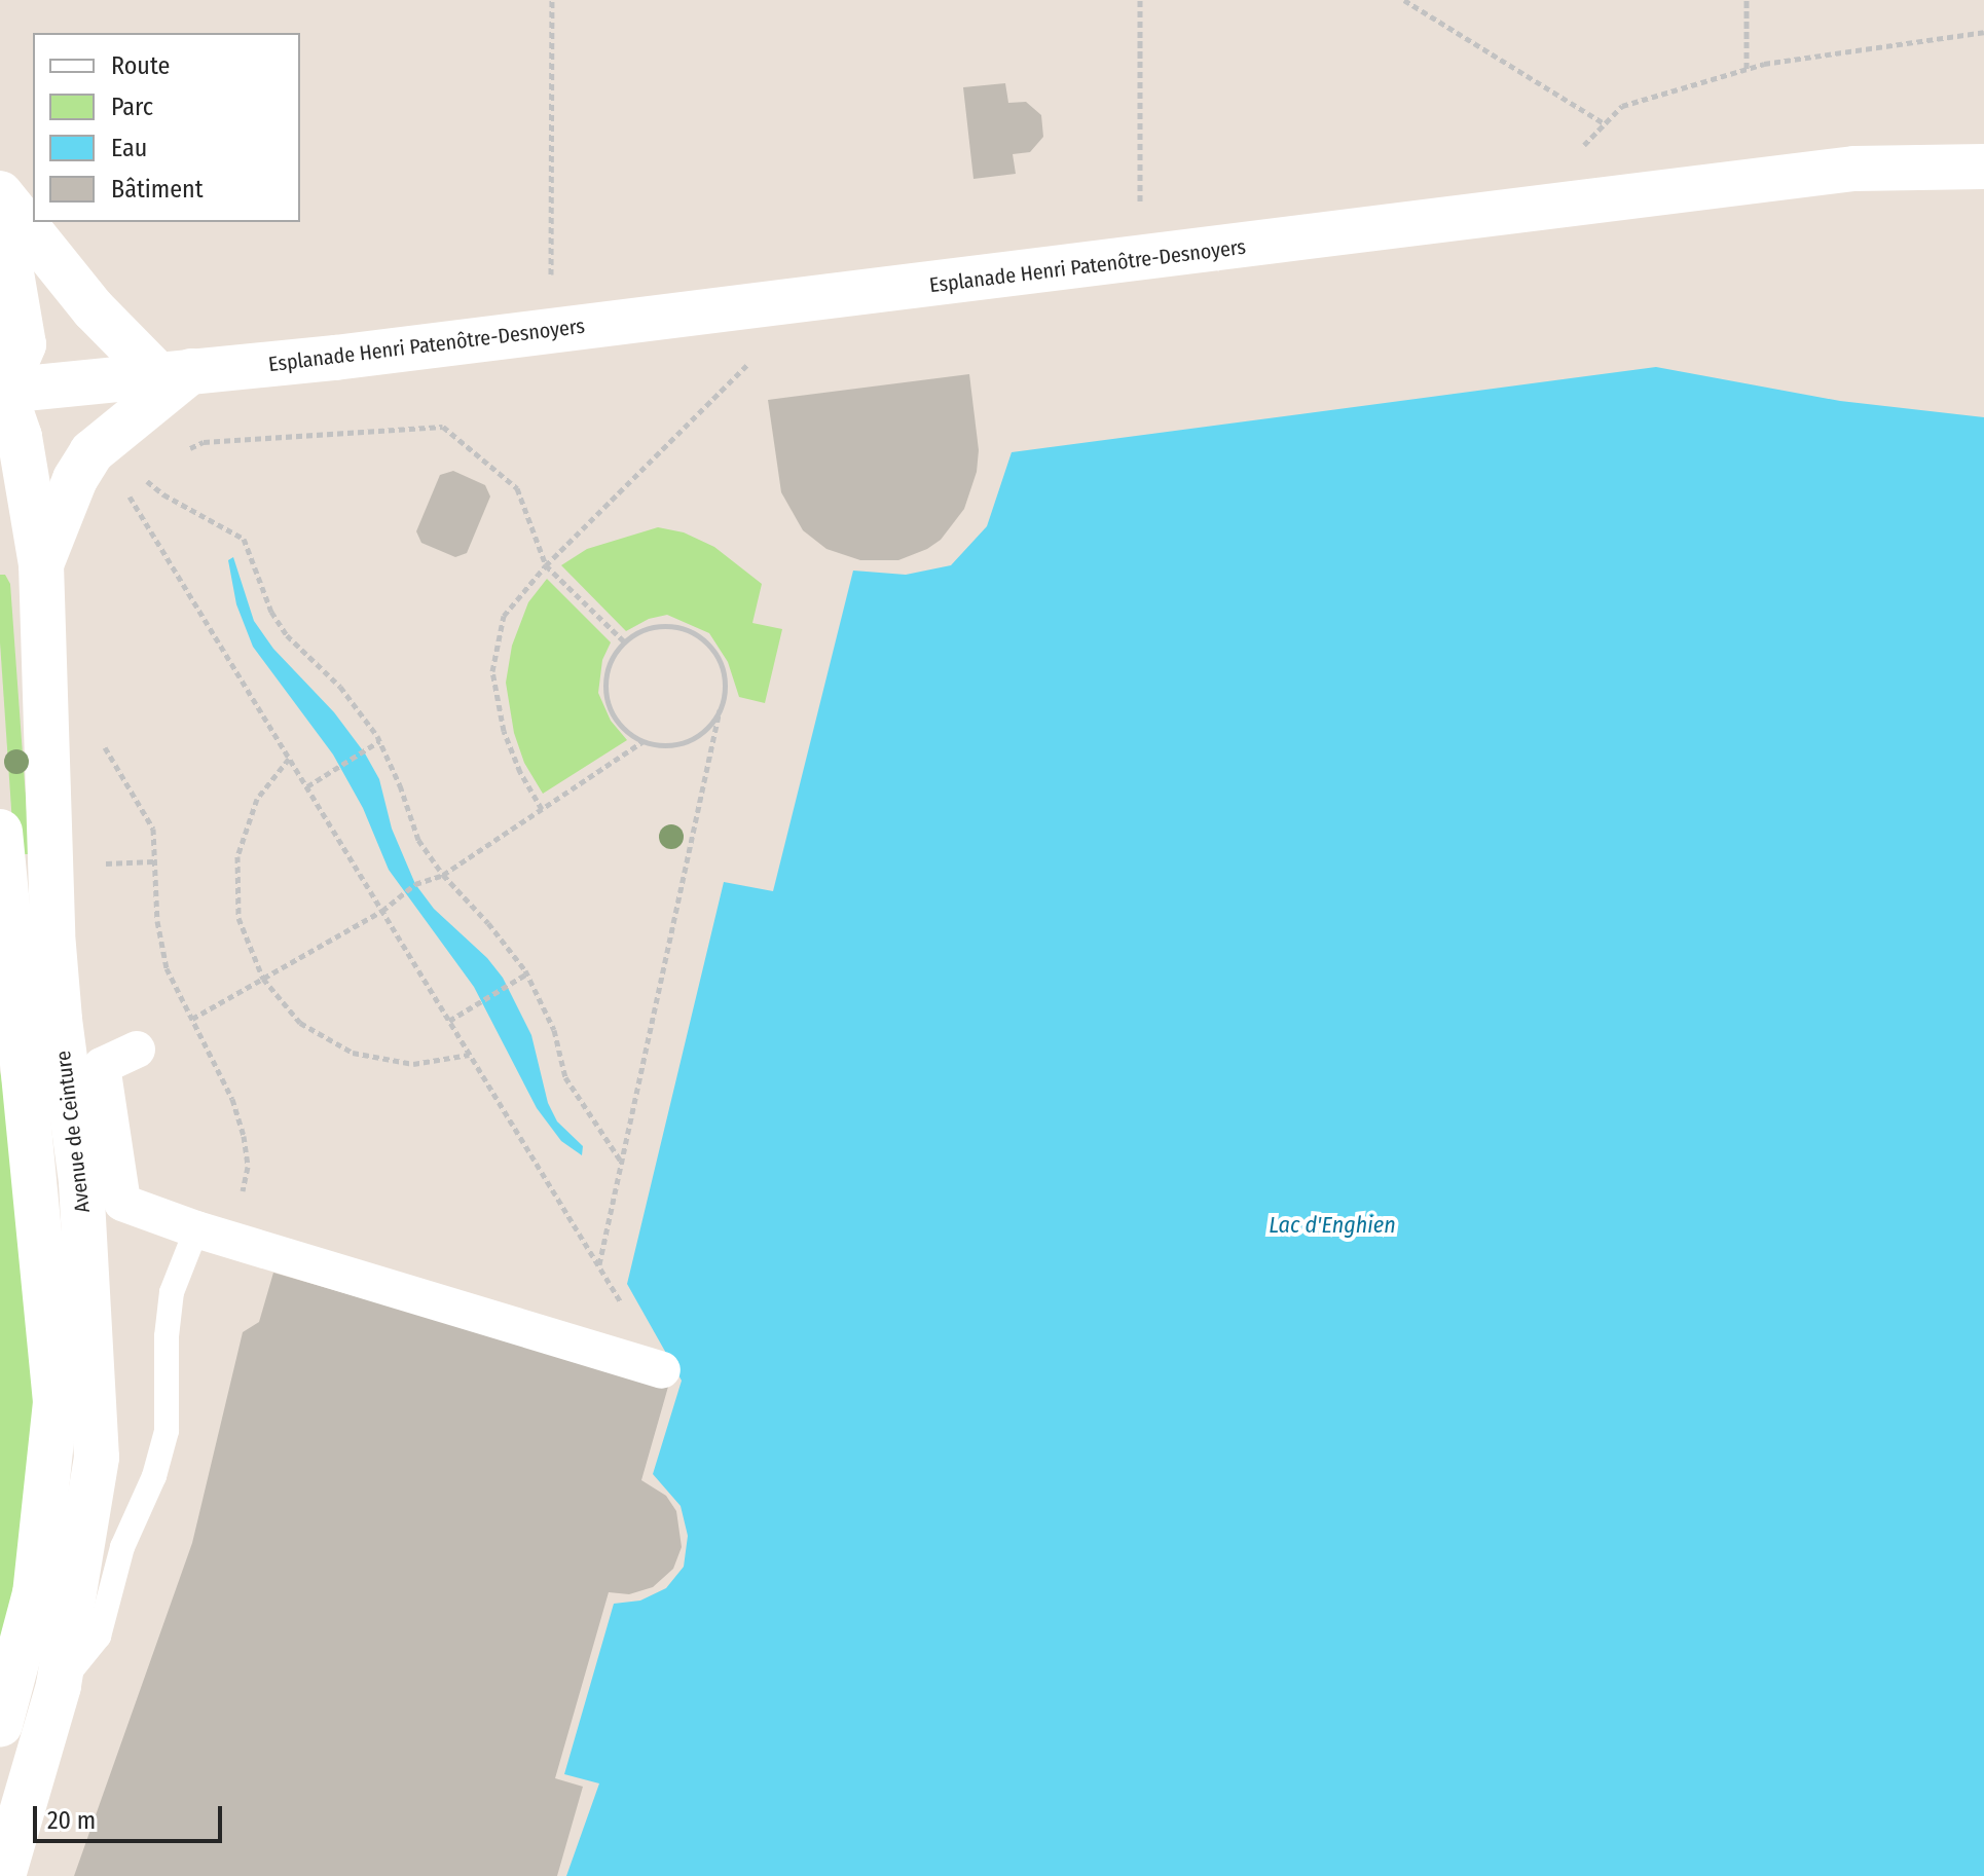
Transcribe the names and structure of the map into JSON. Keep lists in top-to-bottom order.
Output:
{
  "streets": {
    "main road": ["Esplanade Henri Patenôtre-Desnoyers", "Avenue de Ceinture"]
  },
  "crossings": [
    ["Esplanade Henri Patenôtre-Desnoyers", "Avenue de Ceinture"]
  ],
  "water": ["Lac d'Enghien"],
  "legend": [
    "Route",
    "Parc",
    "Eau",
    "Bâtiment"
  ],
  "scale_bar": "20 m"
}
